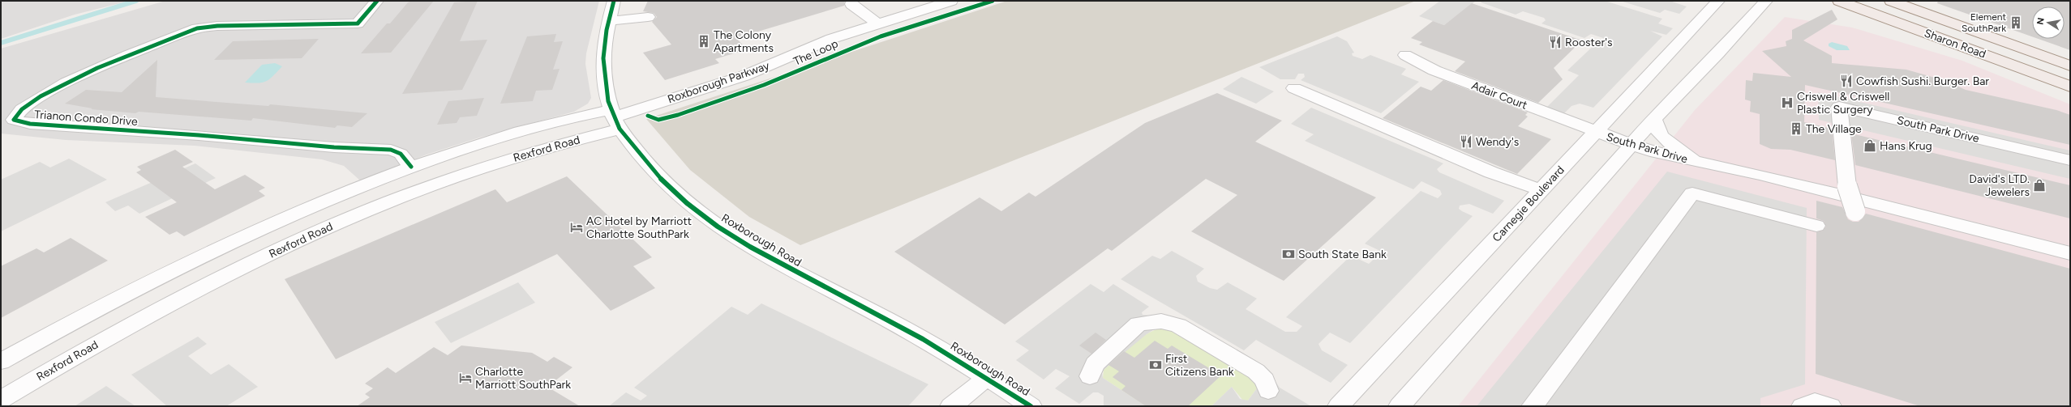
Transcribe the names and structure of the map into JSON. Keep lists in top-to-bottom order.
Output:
{
  "streets": {
    "main road": ["Sharon Road"],
    "street": [
      "Roxborough Parkway",
      "Adair Court",
      "Trianon Condo Drive",
      "South Park Drive",
      "Rexford Road",
      "Carnegie Boulevard",
      "Roxborough Road"
    ],
    "cycle path": ["The Loop"]
  },
  "crossings": [
    ["Roxborough Parkway", "Rexford Road"],
    ["Roxborough Parkway", "Roxborough Road"],
    ["Adair Court", "South Park Drive"],
    ["Adair Court", "Carnegie Boulevard"],
    ["Trianon Condo Drive", "Rexford Road"],
    ["South Park Drive", "Carnegie Boulevard"],
    ["Rexford Road", "Roxborough Road"]
  ],
  "places": {
    "building": ["Element SouthPark", "The Colony Apartments", "The Village"],
    "restaurant": ["Rooster's", "Cowfish Sushi. Burger. Bar", "Wendy's"],
    "hospital": ["Criswell & Criswell Plastic Surgery"],
    "shop": ["Hans Krug", "David's LTD. Jewelers"],
    "hotel": ["AC Hotel by Marriott Charlotte SouthPark", "Charlotte Marriott SouthPark"],
    "bank": ["South State Bank", "First Citizens Bank"]
  },
  "north": "left"
}
